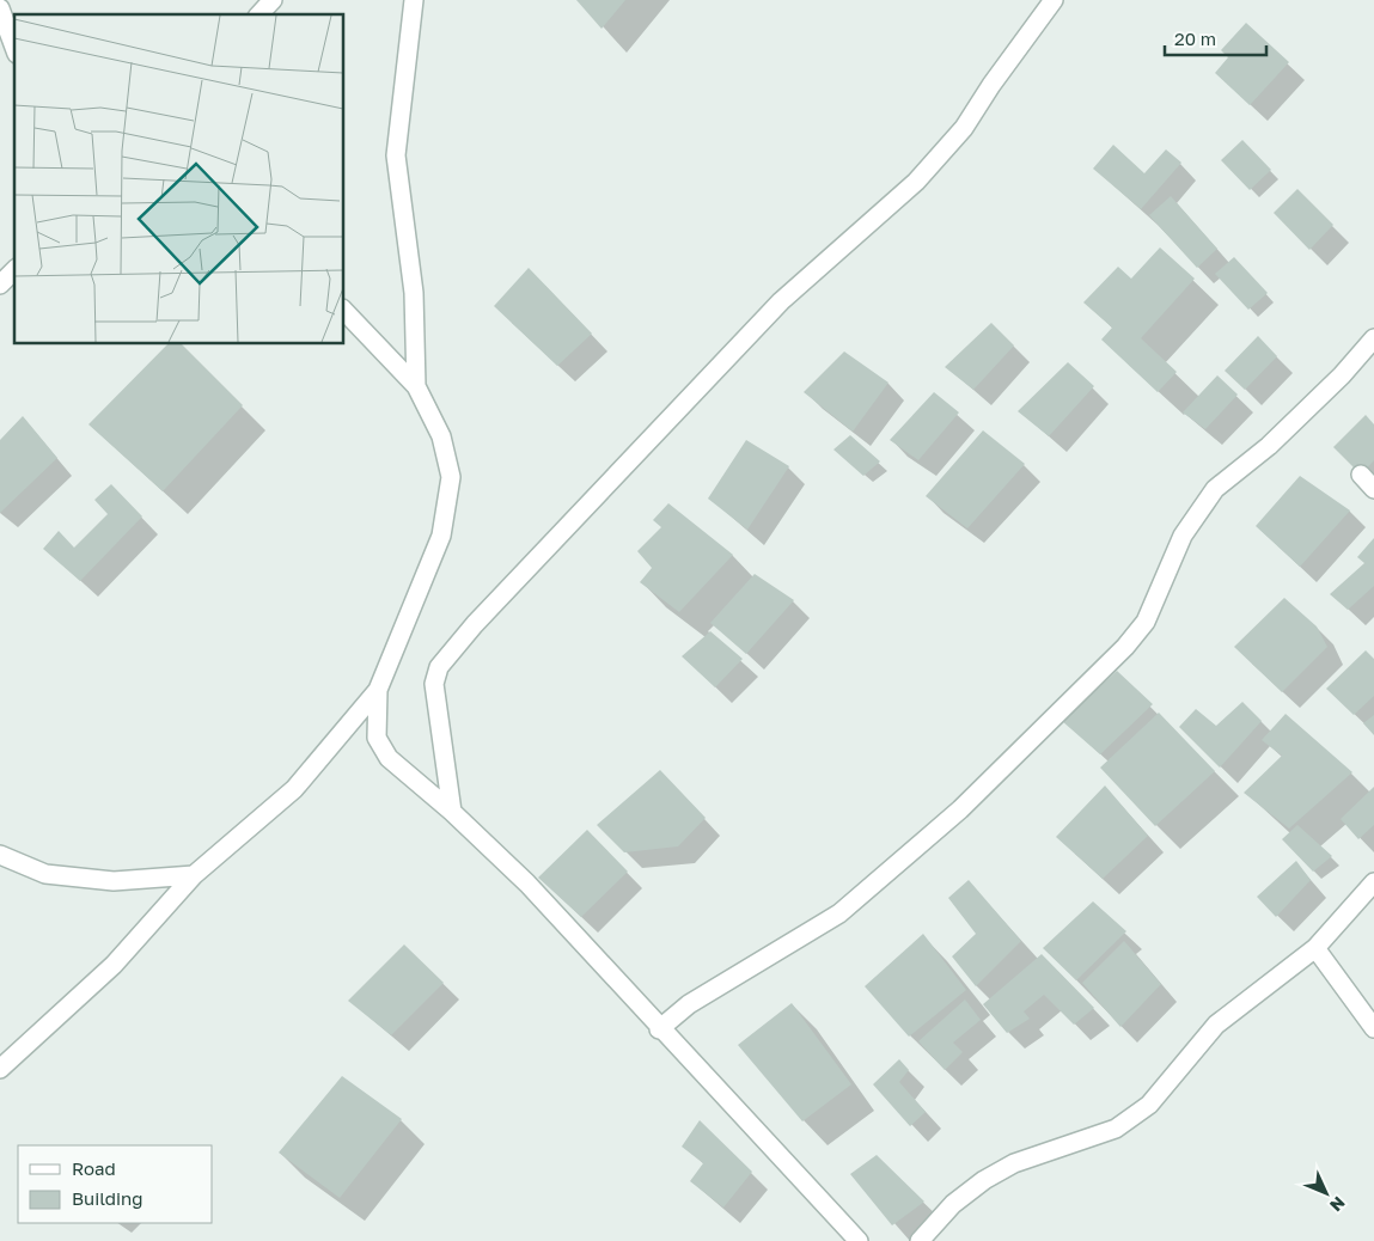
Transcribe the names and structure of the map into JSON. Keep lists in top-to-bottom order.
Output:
{
  "legend": ["Road", "Building"],
  "scale_bar": "20 m",
  "north": "bottom right"
}
